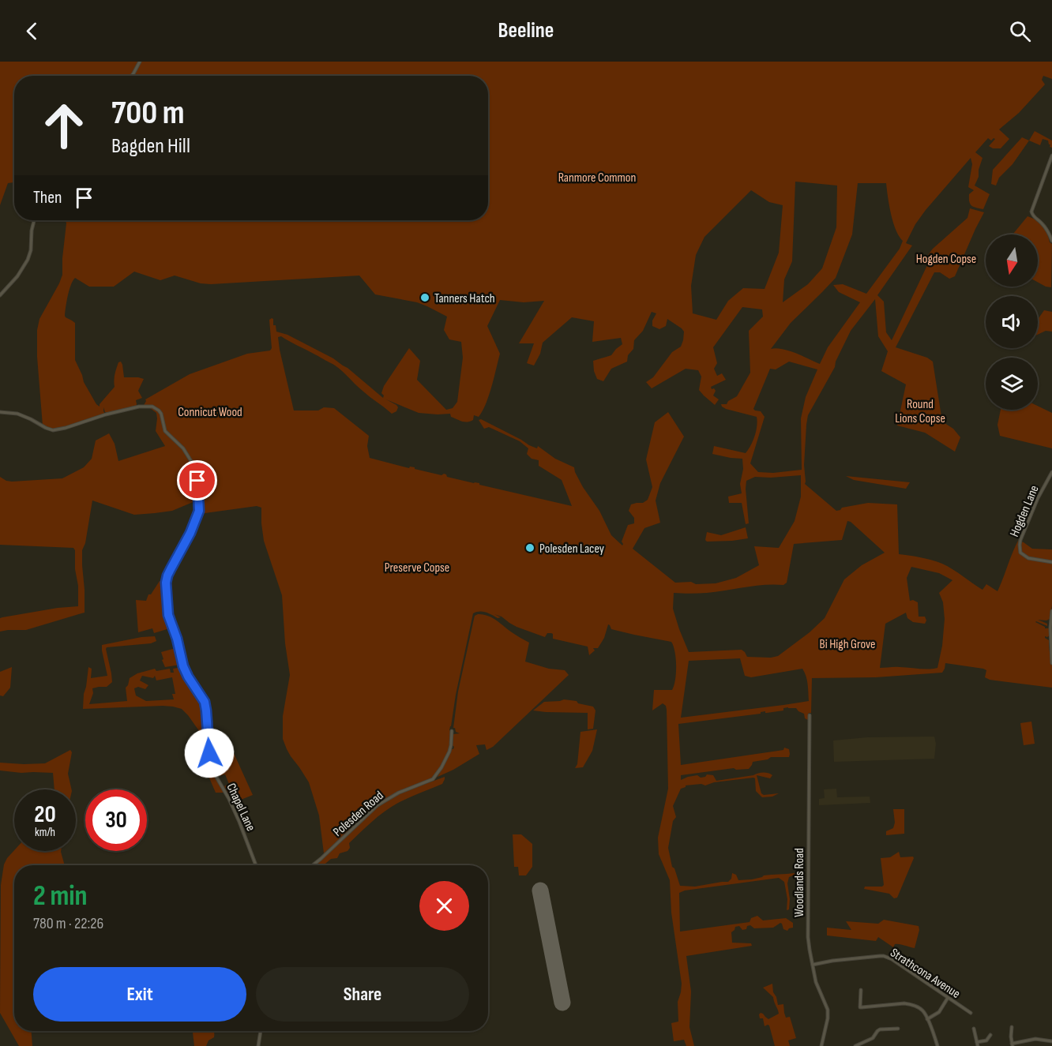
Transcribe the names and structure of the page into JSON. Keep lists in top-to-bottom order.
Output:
{
  "streets": {
    "street": [
      "Hogden Lane",
      "Chapel Lane",
      "Polesden Road",
      "Woodlands Road",
      "Strathcona Avenue"
    ]
  },
  "crossings": [
    ["Woodlands Road", "Strathcona Avenue"]
  ],
  "parks": [
    "Ranmore Common",
    "Hogden Copse",
    "Round Lions Copse",
    "Connicut Wood",
    "Preserve Copse",
    "Bi High Grove"
  ],
  "places": ["Tanners Hatch", "Polesden Lacey"],
  "north": "bottom",
  "page": {
    "header": "Beeline",
    "turn": ["700 m", "Bagden Hill"],
    "then": "Then",
    "speed": "20 km/h",
    "limit": "30",
    "heading": ["2 min", "780 m · 22:26"],
    "buttons": ["Exit", "Share"]
  }
}
